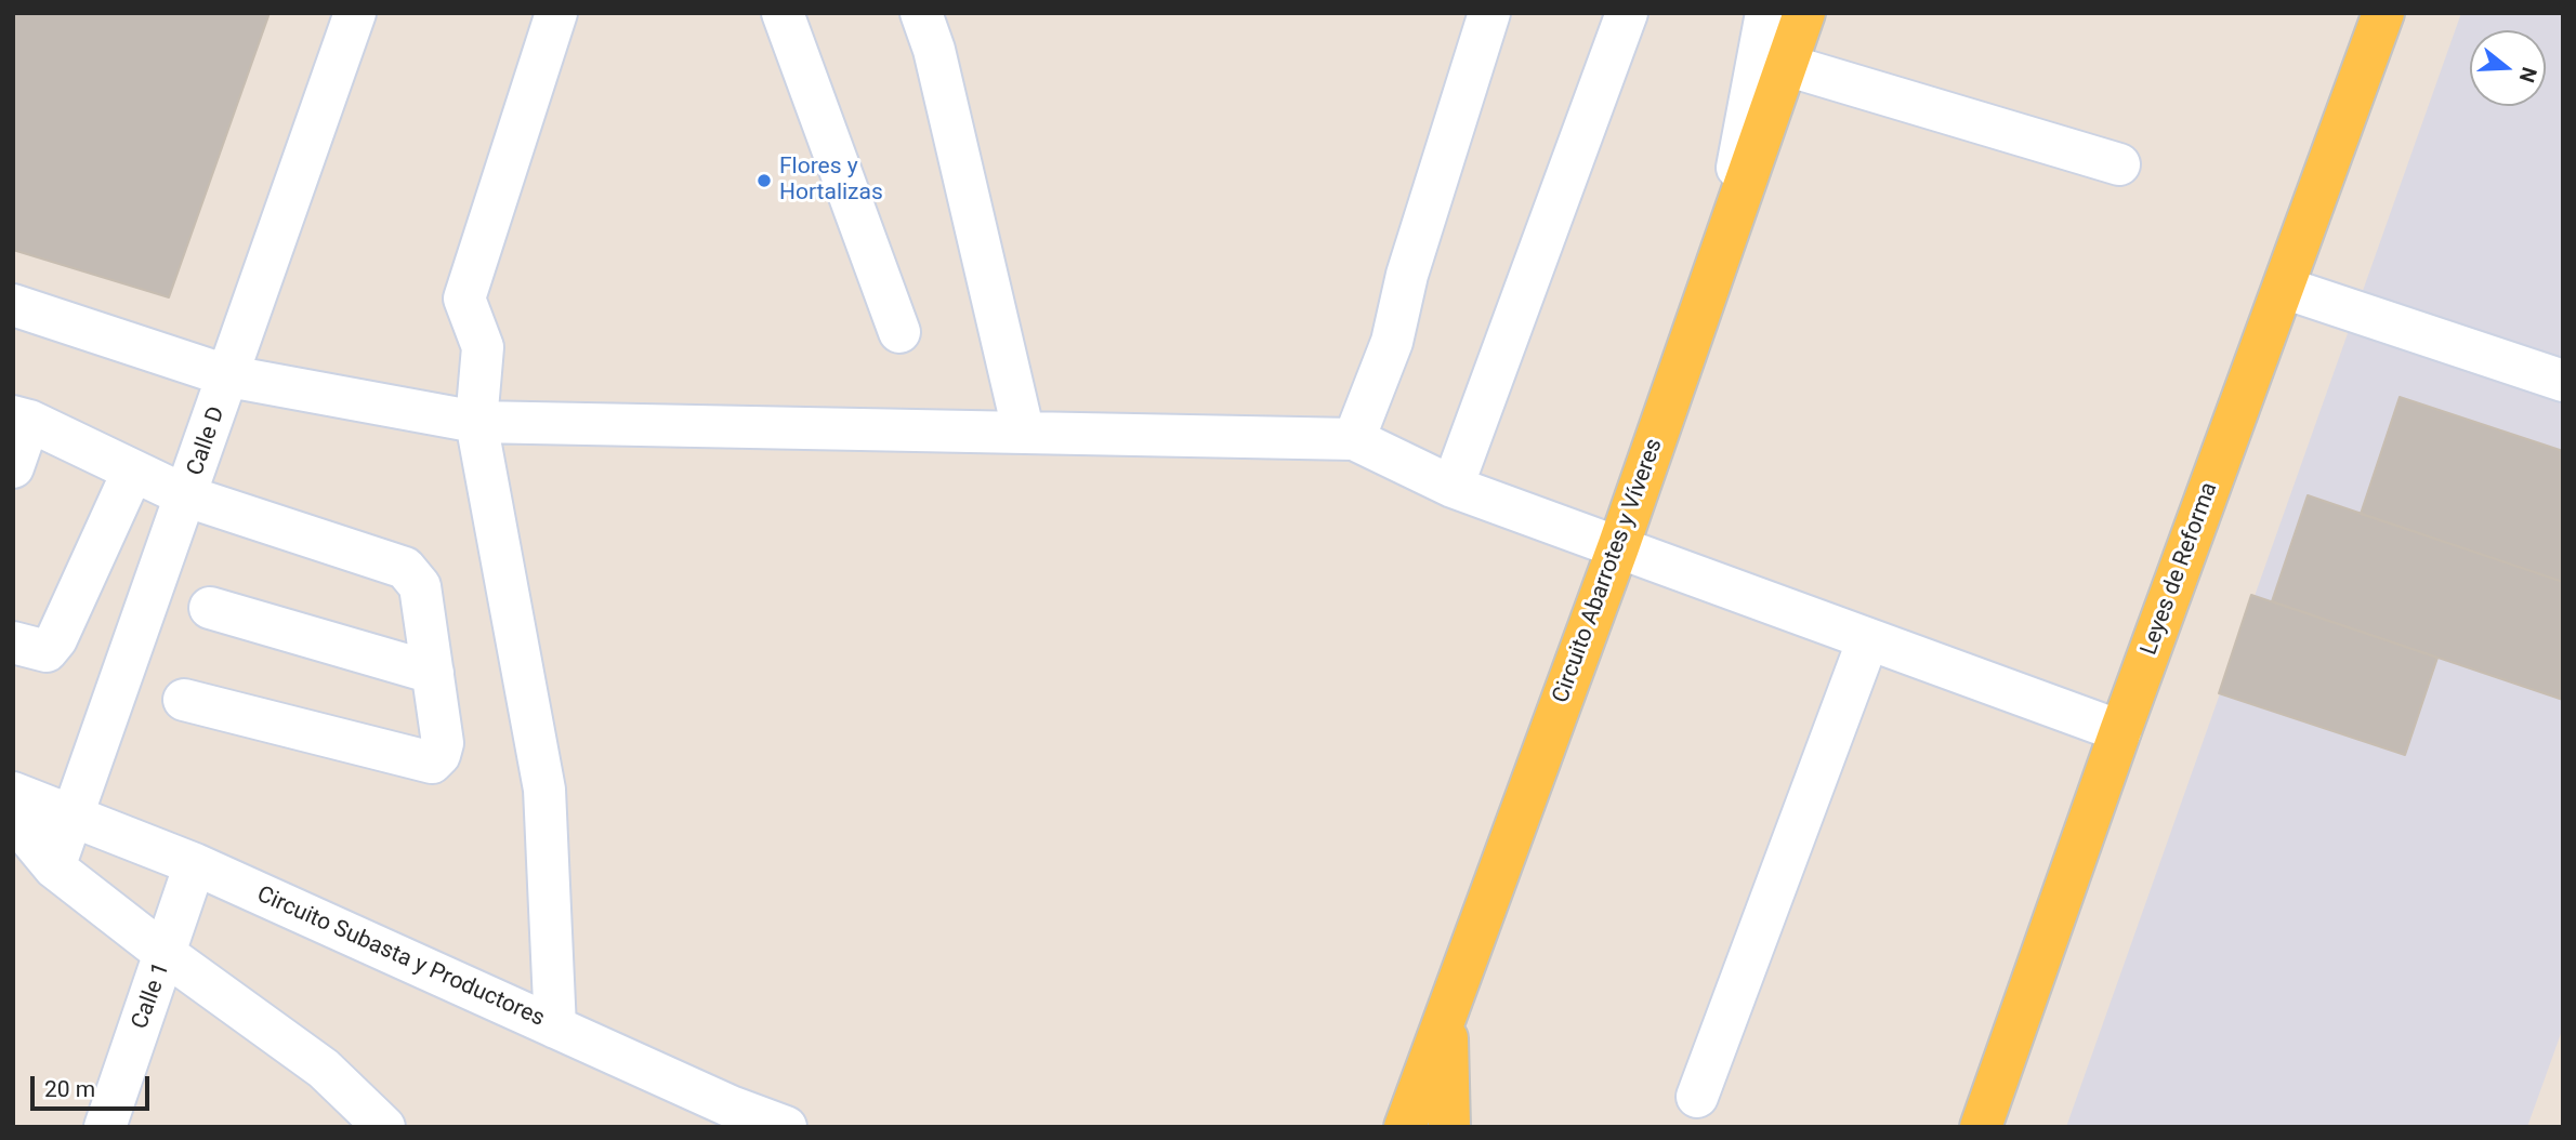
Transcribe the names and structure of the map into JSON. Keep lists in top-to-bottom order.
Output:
{
  "streets": {
    "main road": ["Leyes de Reforma", "Circuito Abarrotes y Víveres"],
    "street": ["Calle D", "Circuito Subasta y Productores", "Calle 1"]
  },
  "crossings": [
    ["Calle D", "Circuito Subasta y Productores"],
    ["Circuito Subasta y Productores", "Calle 1"]
  ],
  "places": ["Flores y Hortalizas"],
  "scale_bar": "20 m",
  "north": "right"
}
